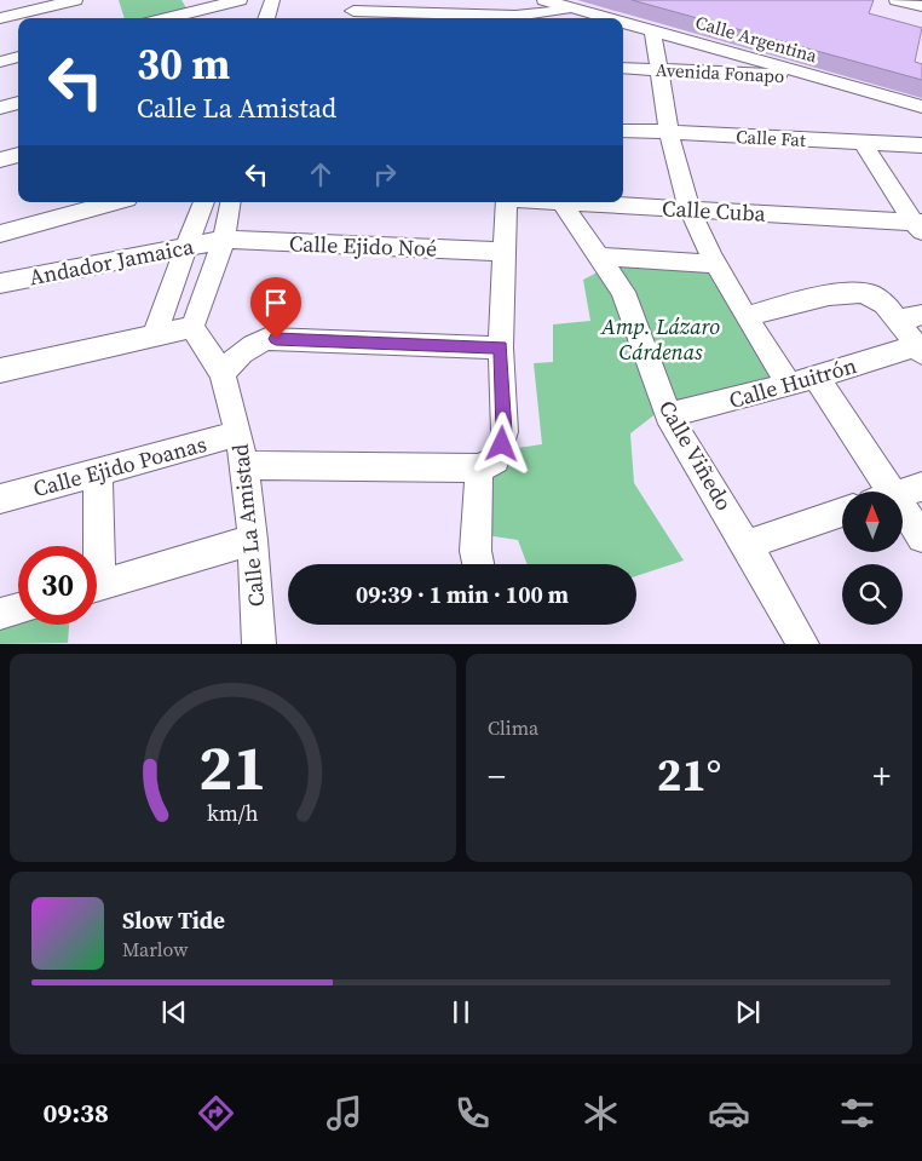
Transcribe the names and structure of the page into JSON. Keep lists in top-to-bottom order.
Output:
{
  "streets": {
    "street": [
      "Calle Argentina",
      "Avenida Fonapo",
      "Calle Fat",
      "Calle Cuba",
      "Calle Ejido Noé",
      "Andador Jamaica",
      "Calle Huitrón",
      "Calle Viñedo",
      "Calle Ejido Poanas",
      "Calle La Amistad"
    ]
  },
  "crossings": [
    ["Calle Argentina", "Avenida Fonapo"],
    ["Calle Cuba", "Calle Viñedo"],
    ["Calle Ejido Noé", "Andador Jamaica"],
    ["Calle Huitrón", "Calle Viñedo"],
    ["Calle Ejido Poanas", "Calle La Amistad"]
  ],
  "parks": ["Amp. Lázaro Cárdenas"],
  "north": "top",
  "page": {
    "turn": ["30 m", "Calle La Amistad"],
    "limit": "30",
    "trip": "09:39 · 1 min · 100 m",
    "tile": "Clima",
    "heat": ["−", "21°", "+"],
    "song": ["Slow Tide", "Marlow"],
    "tabs": "09:38",
    "gauge": ["21", "km/h"]
  }
}
